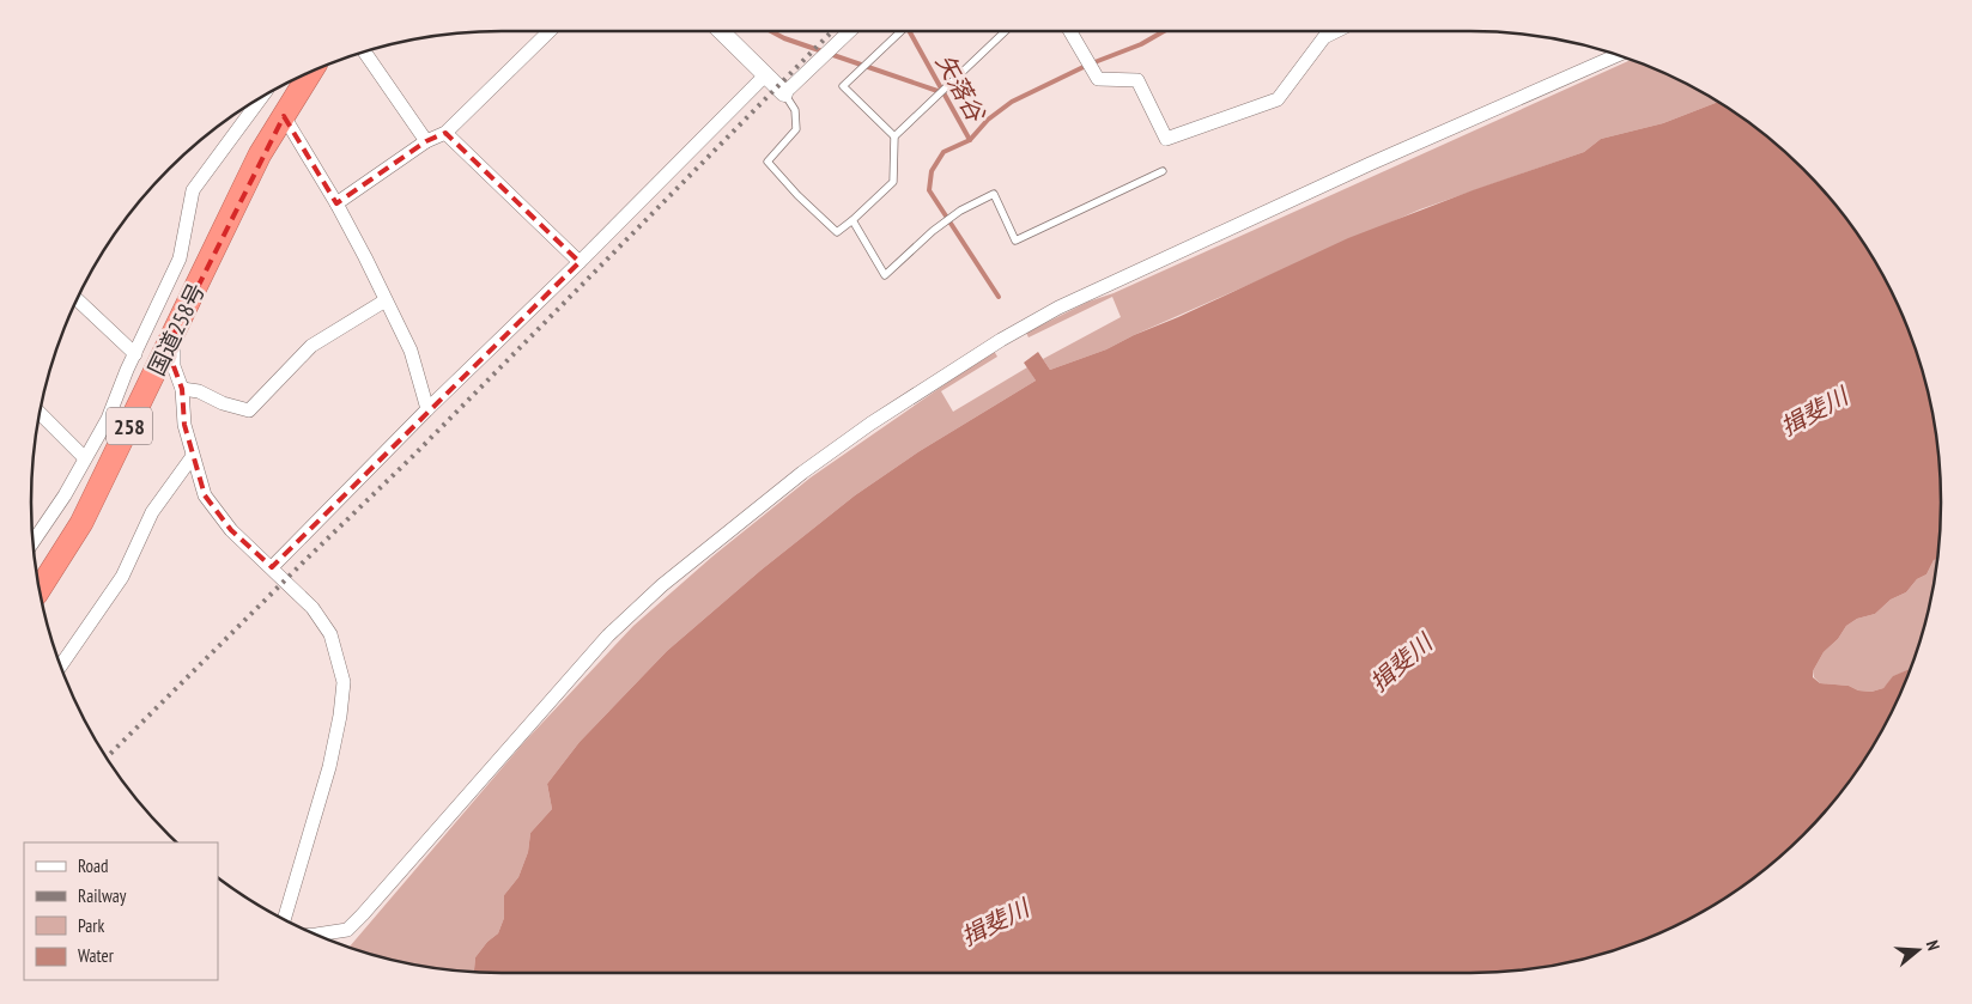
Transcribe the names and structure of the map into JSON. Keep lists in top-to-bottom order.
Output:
{
  "streets": {
    "highway": ["国道258号", "258"]
  },
  "water": ["矢落谷", "揖斐川"],
  "legend": [
    "Road",
    "Railway",
    "Park",
    "Water"
  ],
  "north": "right"
}
